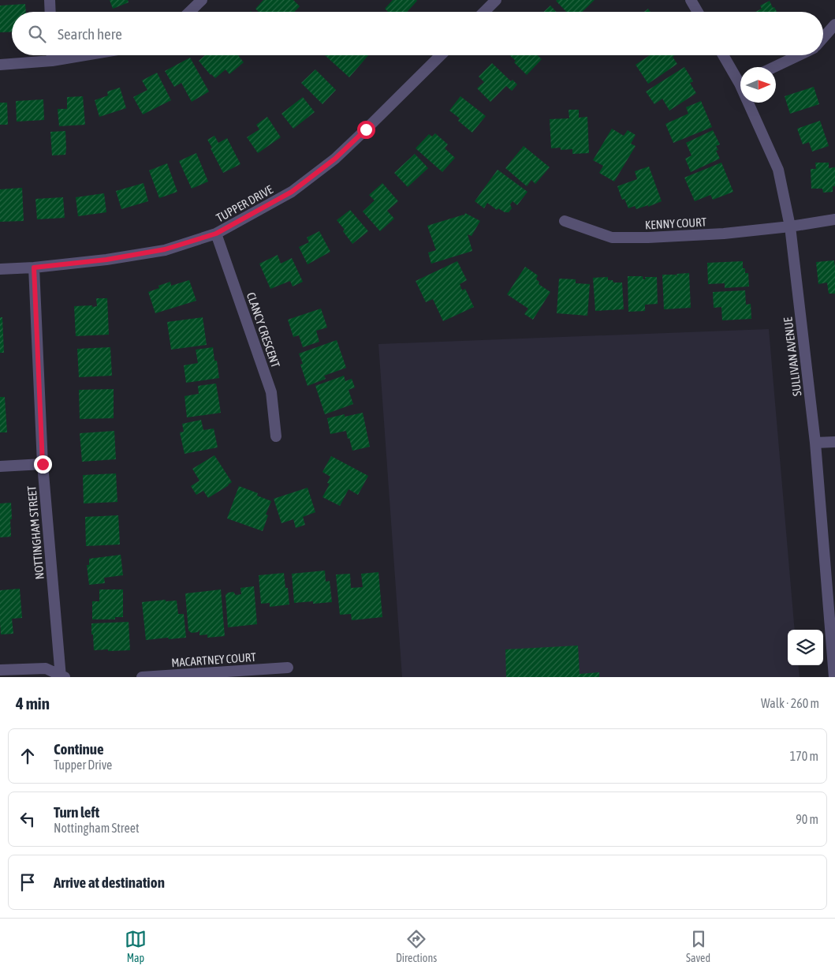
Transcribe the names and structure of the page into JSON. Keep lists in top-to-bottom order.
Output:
{
  "streets": {
    "street": [
      "TUPPER DRIVE",
      "KENNY COURT",
      "CLANCY CRESCENT",
      "SULLIVAN AVENUE",
      "NOTTINGHAM STREET",
      "MACARTNEY COURT"
    ]
  },
  "crossings": [
    ["TUPPER DRIVE", "CLANCY CRESCENT"],
    ["TUPPER DRIVE", "NOTTINGHAM STREET"],
    ["KENNY COURT", "SULLIVAN AVENUE"]
  ],
  "north": "right",
  "page": {
    "search": "Search here",
    "heading": ["4 min", "Walk · 260 m"],
    "list": [
      ["Continue", "Tupper Drive", "170 m"],
      ["Turn left", "Nottingham Street", "90 m"],
      "Arrive at destination"
    ],
    "nav": ["Map", "Directions", "Saved"]
  }
}
